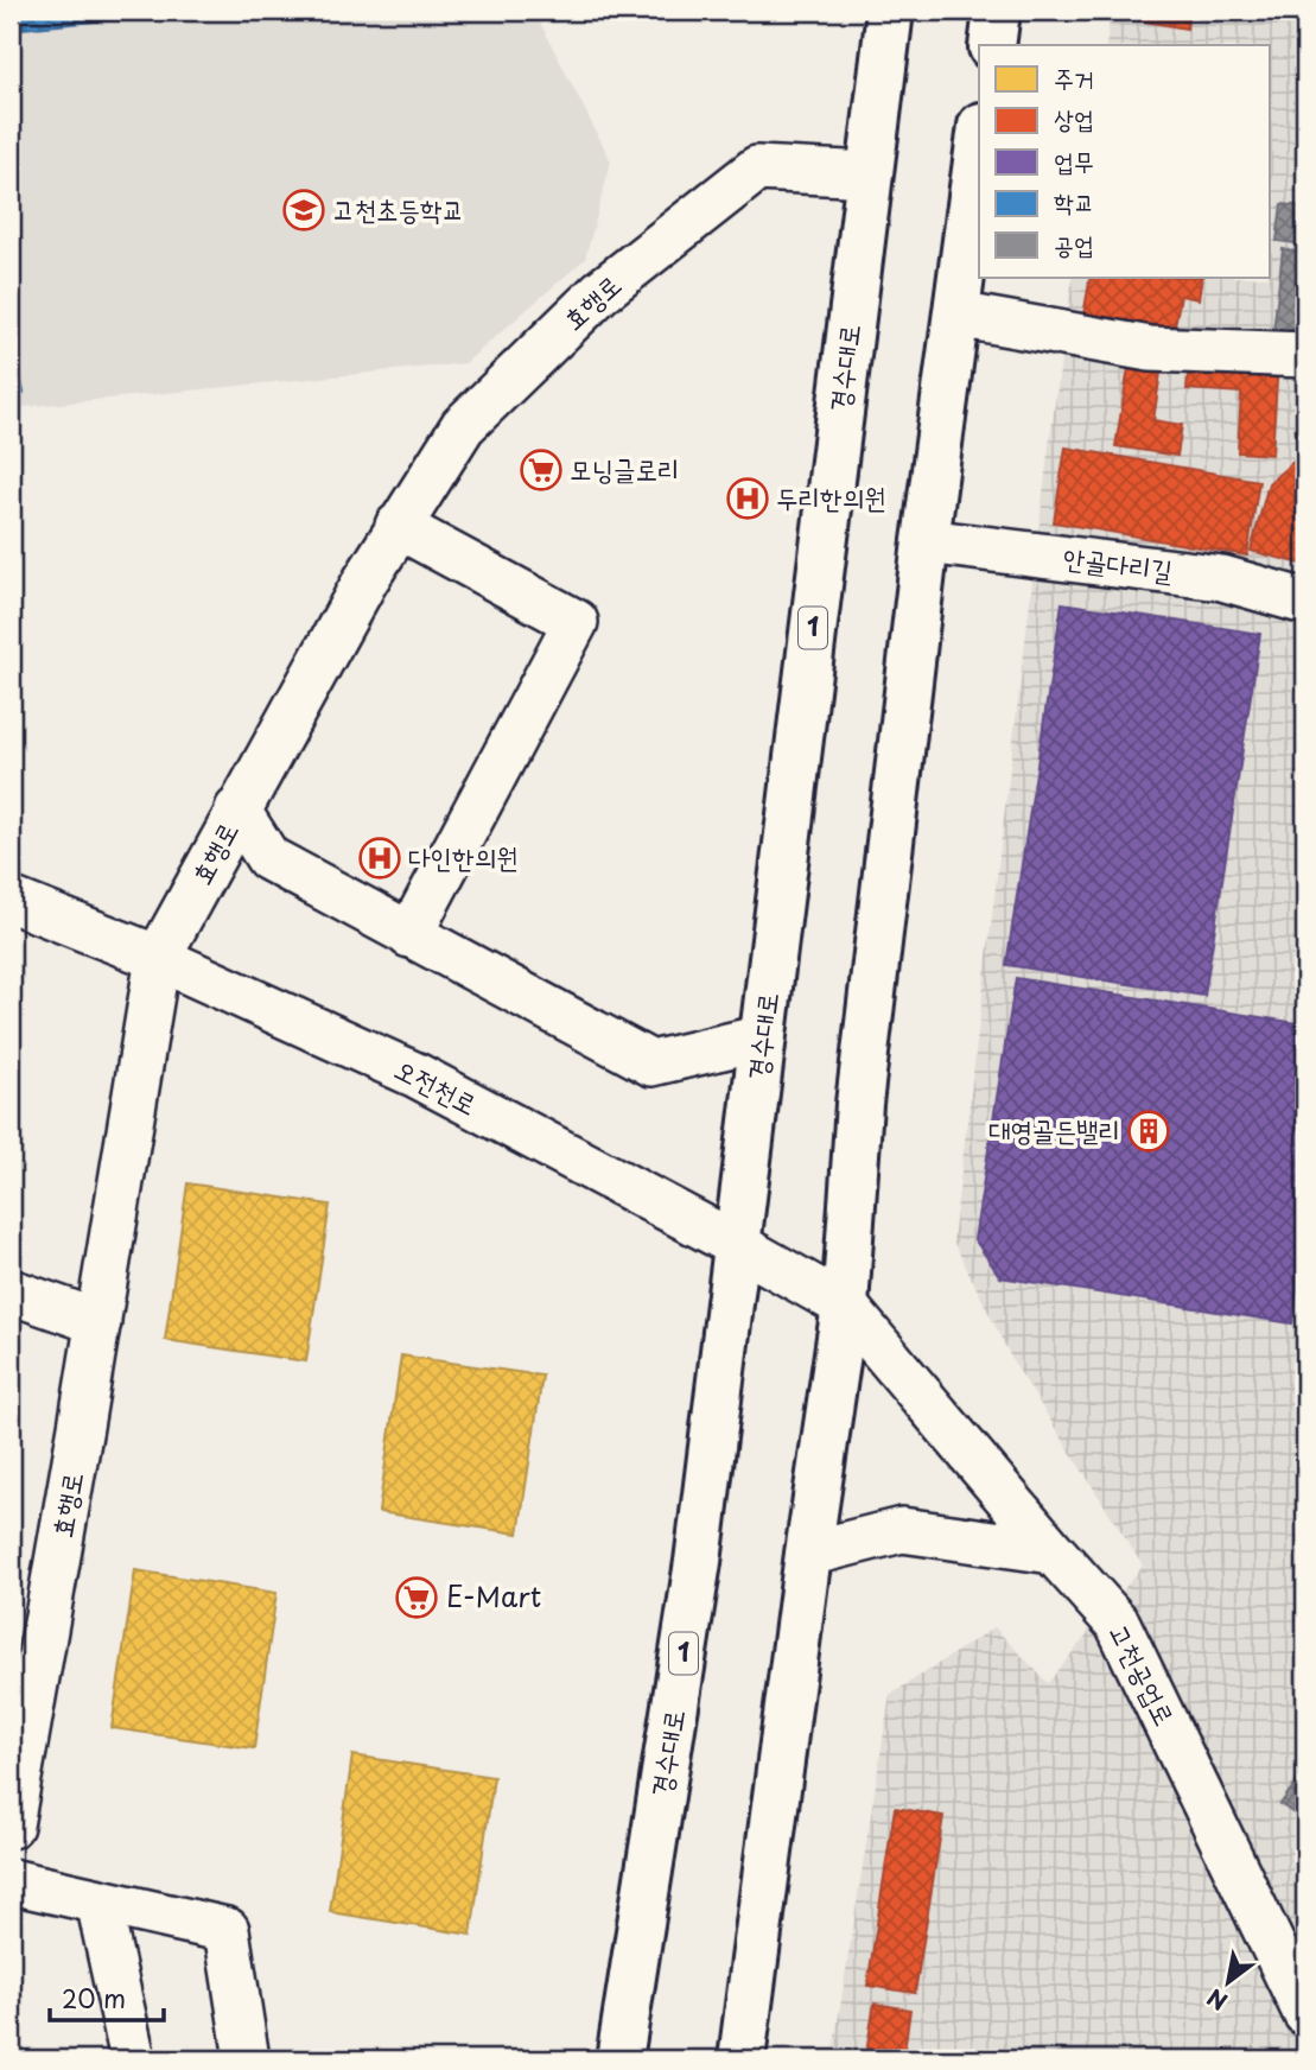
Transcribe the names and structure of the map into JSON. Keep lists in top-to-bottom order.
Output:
{
  "streets": {
    "main road": ["경수대로", "1"],
    "street": [
      "효행로",
      "안골다리길",
      "오전천로",
      "고천공업로"
    ]
  },
  "crossings": [
    ["효행로", "경수대로"],
    ["효행로", "오전천로"],
    ["경수대로", "오전천로"],
    ["오전천로", "고천공업로"]
  ],
  "places": {
    "school or university": ["고천초등학교"],
    "supermarket": ["모닝글로리", "E-Mart"],
    "hospital": ["두리한의원", "다인한의원"],
    "building": ["대영골든밸리"]
  },
  "legend": [
    "주거",
    "상업",
    "업무",
    "학교",
    "공업"
  ],
  "scale_bar": "20 m",
  "north": "bottom left"
}
